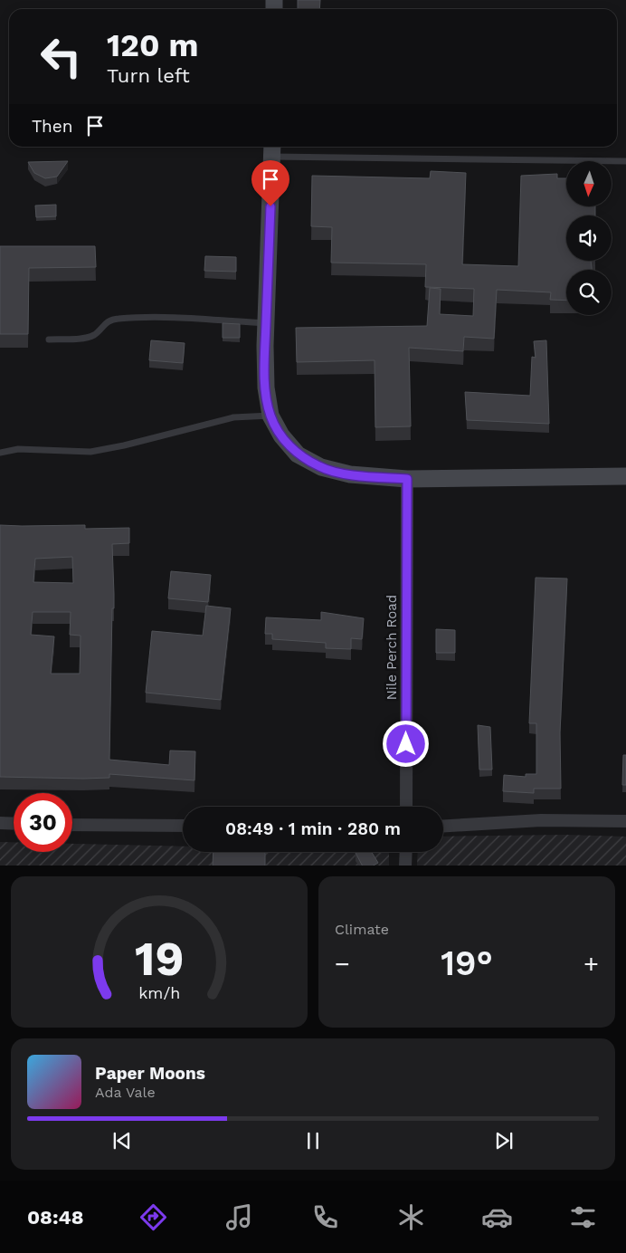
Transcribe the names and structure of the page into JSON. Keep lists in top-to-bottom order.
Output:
{
  "streets": {
    "street": ["Nile Perch Road"]
  },
  "north": "bottom",
  "page": {
    "turn": ["120 m", "Turn left"],
    "then": "Then",
    "limit": "30",
    "trip": "08:49 · 1 min · 280 m",
    "tile": "Climate",
    "heat": ["−", "19°", "+"],
    "song": ["Paper Moons", "Ada Vale"],
    "tabs": "08:48",
    "gauge": ["19", "km/h"]
  }
}
